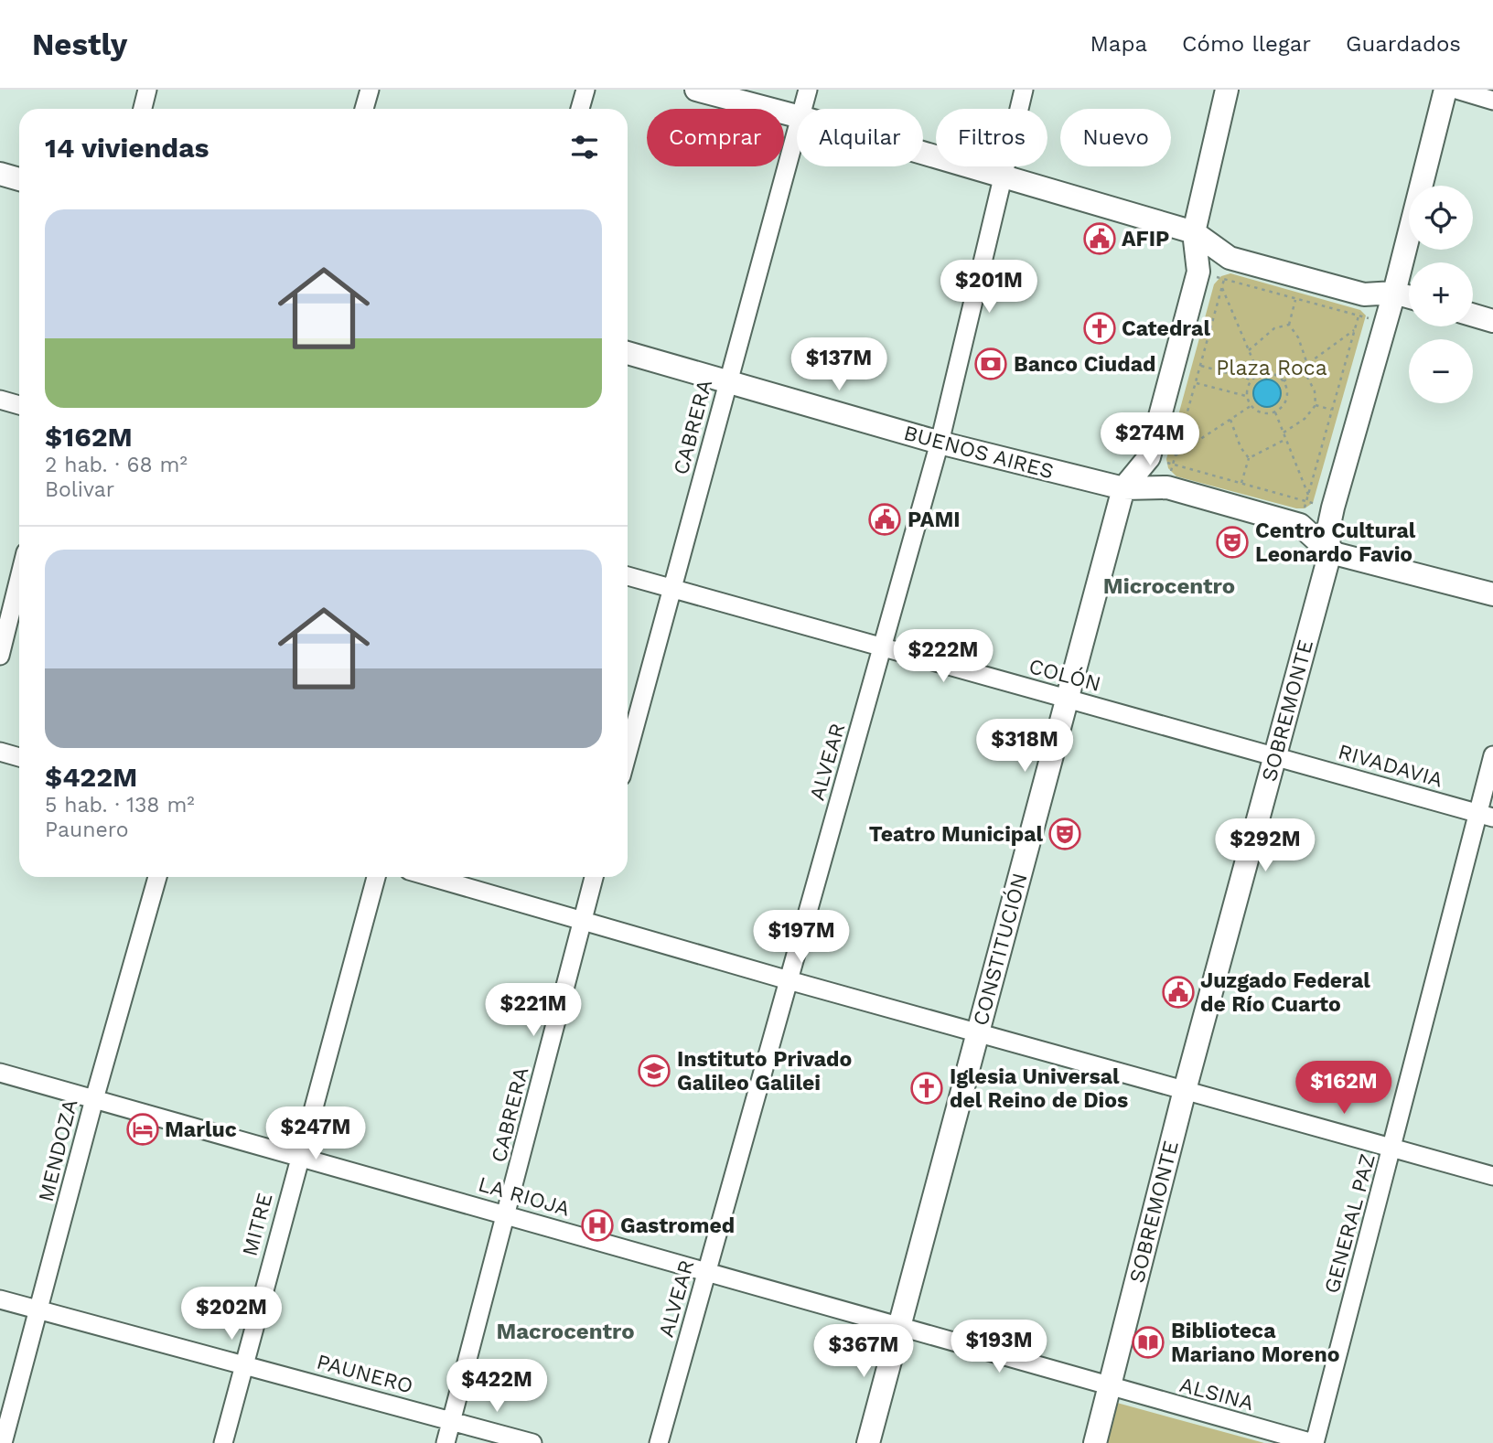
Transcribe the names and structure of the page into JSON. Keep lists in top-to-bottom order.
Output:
{
  "streets": {
    "main road": ["BUENOS AIRES", "SOBREMONTE", "CONSTITUCIÓN"],
    "street": [
      "CABRERA",
      "COLÓN",
      "ALVEAR",
      "RIVADAVIA",
      "MENDOZA",
      "LA RIOJA",
      "GENERAL PAZ",
      "MITRE",
      "PAUNERO",
      "ALSINA"
    ]
  },
  "crossings": [
    ["CABRERA", "BUENOS AIRES"],
    ["CABRERA", "COLÓN"],
    ["CABRERA", "LA RIOJA"],
    ["CABRERA", "PAUNERO"],
    ["BUENOS AIRES", "SOBREMONTE"],
    ["BUENOS AIRES", "ALVEAR"],
    ["BUENOS AIRES", "CONSTITUCIÓN"],
    ["COLÓN", "SOBREMONTE"],
    ["COLÓN", "ALVEAR"],
    ["COLÓN", "RIVADAVIA"],
    ["COLÓN", "CONSTITUCIÓN"],
    ["SOBREMONTE", "RIVADAVIA"],
    ["SOBREMONTE", "LA RIOJA"],
    ["SOBREMONTE", "ALSINA"],
    ["ALVEAR", "LA RIOJA"],
    ["RIVADAVIA", "GENERAL PAZ"],
    ["CONSTITUCIÓN", "LA RIOJA"],
    ["MENDOZA", "LA RIOJA"],
    ["MENDOZA", "PAUNERO"],
    ["LA RIOJA", "MITRE"],
    ["LA RIOJA", "ALSINA"],
    ["GENERAL PAZ", "ALSINA"],
    ["MITRE", "PAUNERO"]
  ],
  "districts": ["Microcentro", "Macrocentro"],
  "parks": ["Plaza Roca"],
  "places": {
    "public building": ["AFIP", "PAMI", "Juzgado Federal de Río Cuarto"],
    "church": ["Catedral", "Iglesia Universal del Reino de Dios"],
    "bank": ["Banco Ciudad"],
    "theatre": ["Centro Cultural Leonardo Favio", "Teatro Municipal"],
    "school or university": ["Instituto Privado Galileo Galilei"],
    "hotel": ["Marluc"],
    "hospital": ["Gastromed"],
    "library": ["Biblioteca Mariano Moreno"]
  },
  "page": {
    "header": "Nestly",
    "nav": ["Mapa", "Cómo llegar", "Guardados"],
    "chip": [
      "Comprar",
      "Alquilar",
      "Filtros",
      "Nuevo"
    ],
    "heading": "14 viviendas",
    "map_buttons": ["+", "−"],
    "list": [
      {
        "name": "$162M",
        "note": "2 hab. · 68 m² · Bolivar"
      },
      {
        "name": "$422M",
        "note": "5 hab. · 138 m² · Paunero"
      }
    ],
    "price": [
      "$201M",
      "$137M",
      "$274M",
      "$222M",
      "$318M",
      "$292M",
      "$197M",
      "$221M",
      "$162M",
      "$247M",
      "$202M",
      "$193M",
      "$367M",
      "$422M"
    ]
  }
}
